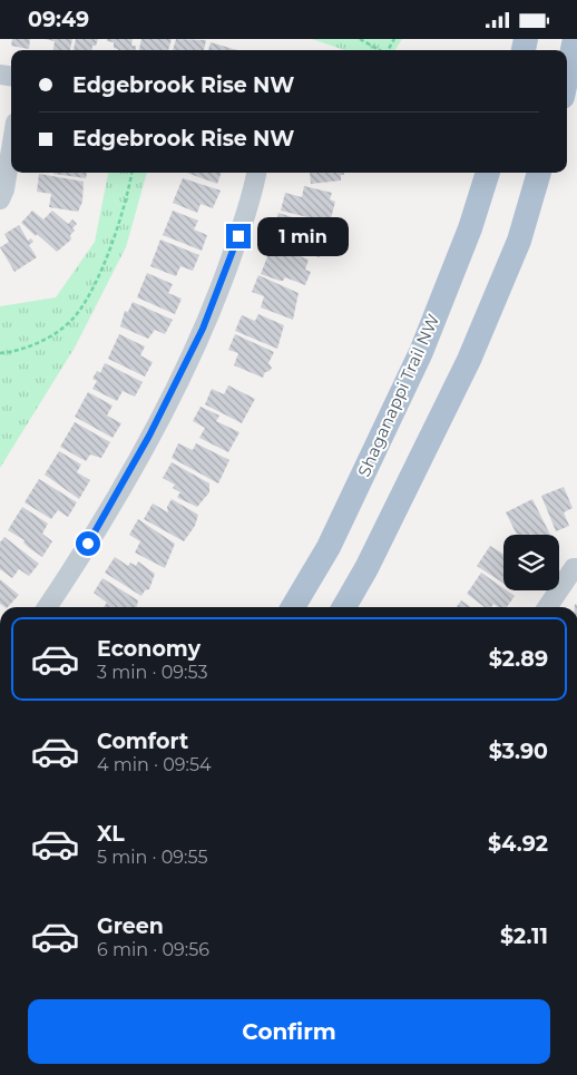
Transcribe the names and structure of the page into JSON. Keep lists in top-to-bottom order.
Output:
{
  "streets": {
    "main road": ["Shaganappi Trail NW"]
  },
  "page": {
    "status": "09:49",
    "banner": ["Edgebrook Rise NW", "Edgebrook Rise NW"],
    "bubble": "1 min",
    "list": [
      {
        "name": "Economy",
        "note": "3 min · 09:53",
        "value": "$2.89"
      },
      {
        "name": "Comfort",
        "note": "4 min · 09:54",
        "value": "$3.90"
      },
      {
        "name": "XL",
        "note": "5 min · 09:55",
        "value": "$4.92"
      },
      {
        "name": "Green",
        "note": "6 min · 09:56",
        "value": "$2.11"
      }
    ],
    "buttons": "Confirm"
  }
}
